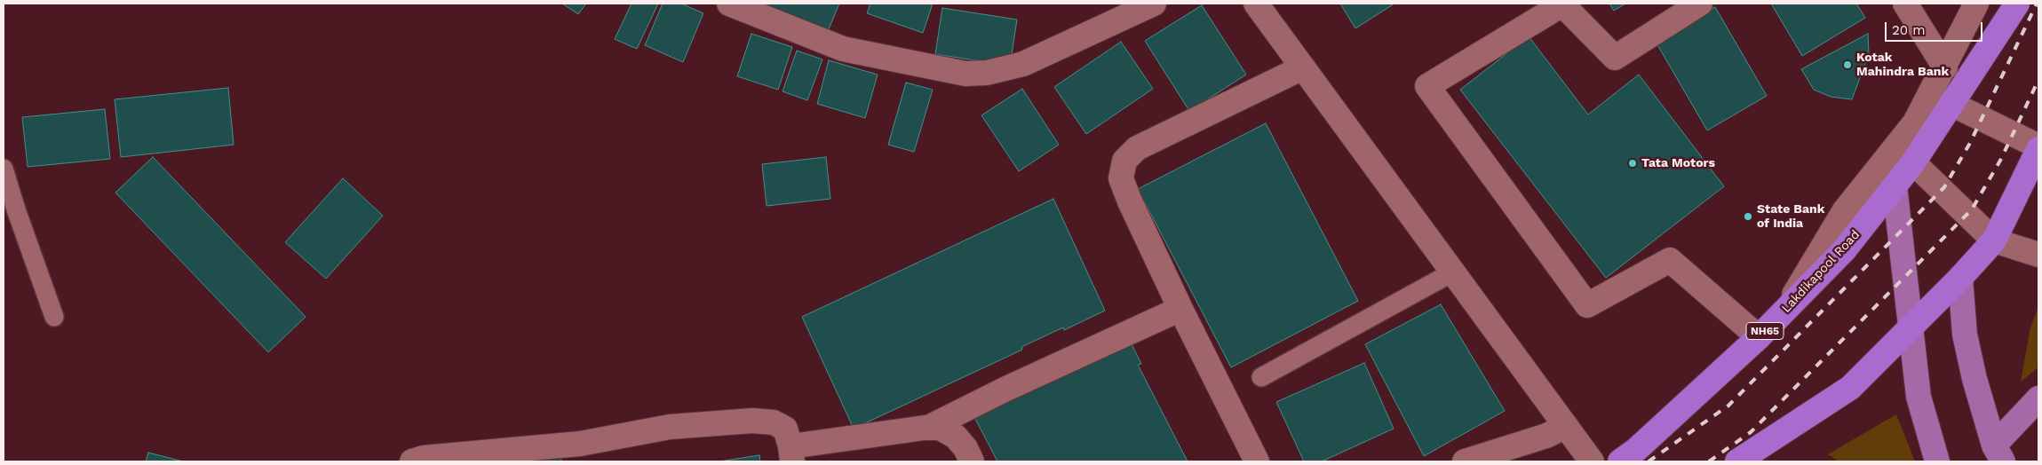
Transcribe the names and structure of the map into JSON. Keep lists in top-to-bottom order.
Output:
{
  "streets": {
    "highway": ["Lakdikapool Road", "NH65"]
  },
  "crossings": [
    ["Lakdikapool Road", "NH65"]
  ],
  "places": ["Kotak Mahindra Bank", "Tata Motors", "State Bank of India"],
  "scale_bar": "20 m"
}
